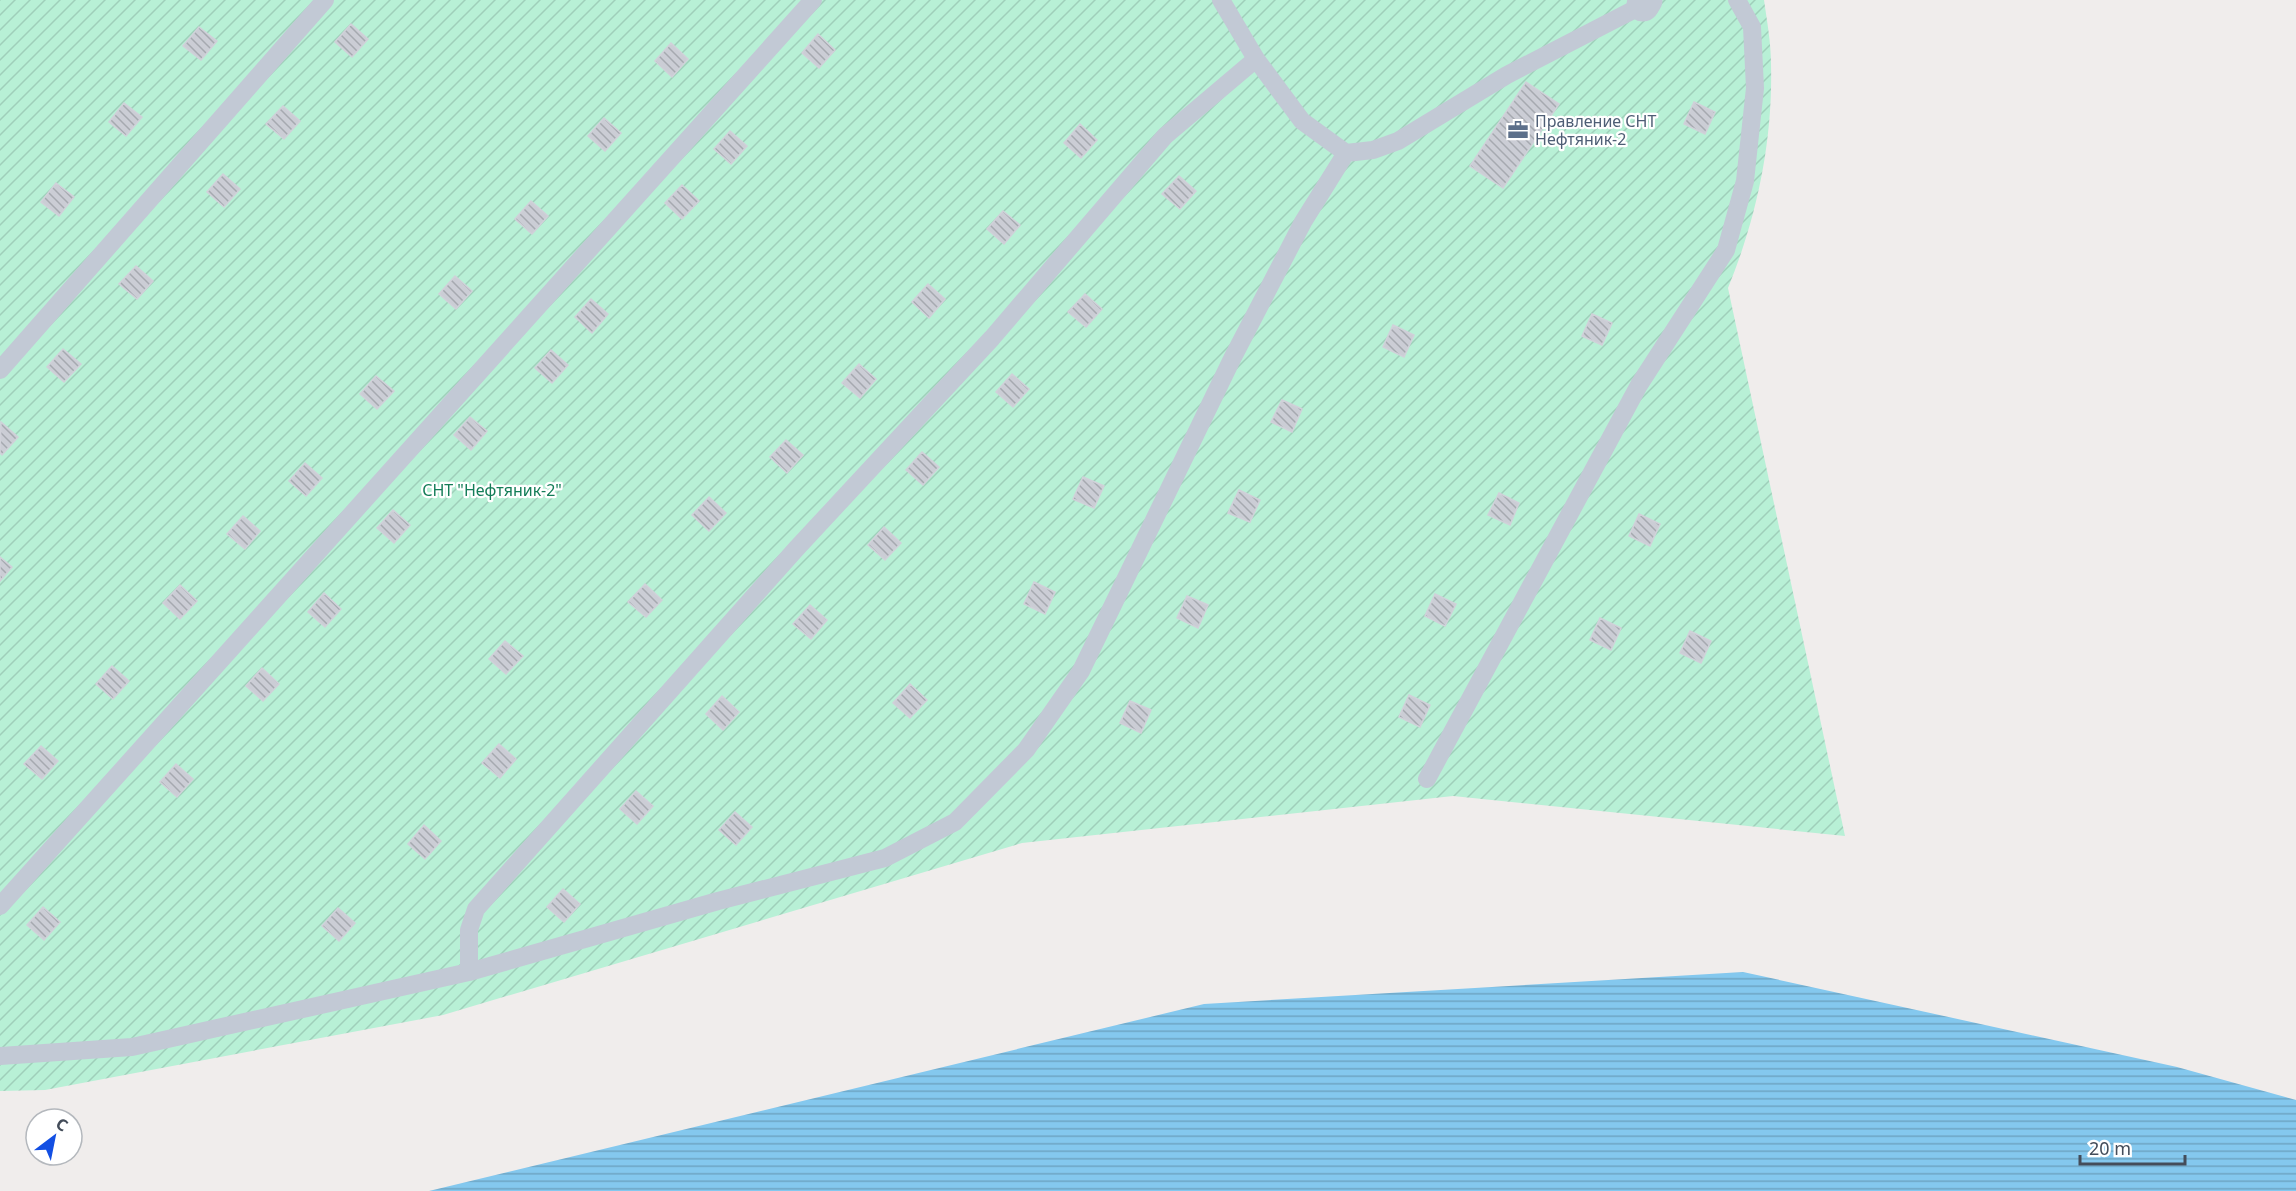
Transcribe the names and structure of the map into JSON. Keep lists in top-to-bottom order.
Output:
{
  "parks": ["СНТ \"Нефтяник-2\""],
  "places": {
    "office": ["Правление СНТ Нефтяник-2"]
  },
  "scale_bar": "20 m",
  "north": "top right"
}
